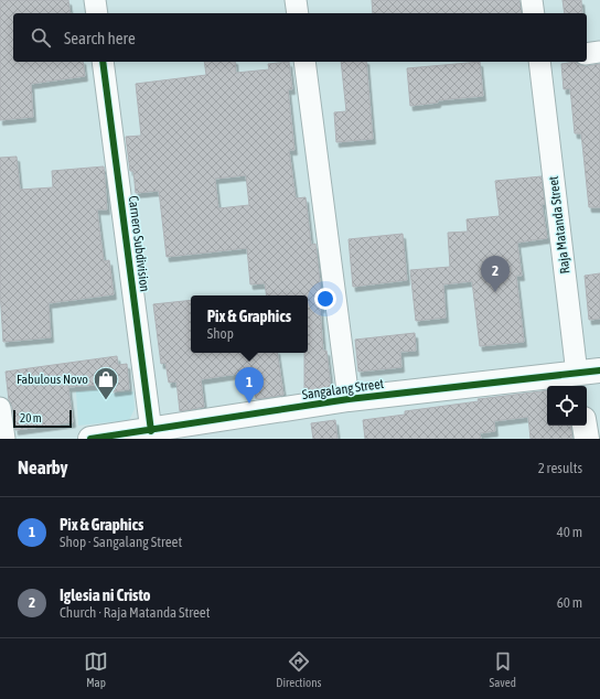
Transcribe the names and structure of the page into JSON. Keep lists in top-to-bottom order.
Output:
{
  "streets": {
    "street": ["Raja Matanda Street", "Carnero Subdivision", "Sangalang Street"]
  },
  "crossings": [
    ["Raja Matanda Street", "Sangalang Street"],
    ["Carnero Subdivision", "Sangalang Street"]
  ],
  "places": {
    "shop": ["Fabulous Novo"]
  },
  "scale_bar": "20 m",
  "page": {
    "search": "Search here",
    "pins": ["2", "1"],
    "popup": ["Pix & Graphics", "Shop"],
    "scale": "20 m",
    "heading": ["Nearby", "2 results"],
    "list": [
      {
        "mark": "1",
        "name": "Pix & Graphics",
        "note": "Shop · Sangalang Street",
        "value": "40 m"
      },
      {
        "mark": "2",
        "name": "Iglesia ni Cristo",
        "note": "Church · Raja Matanda Street",
        "value": "60 m"
      }
    ],
    "nav": ["Map", "Directions", "Saved"]
  }
}
